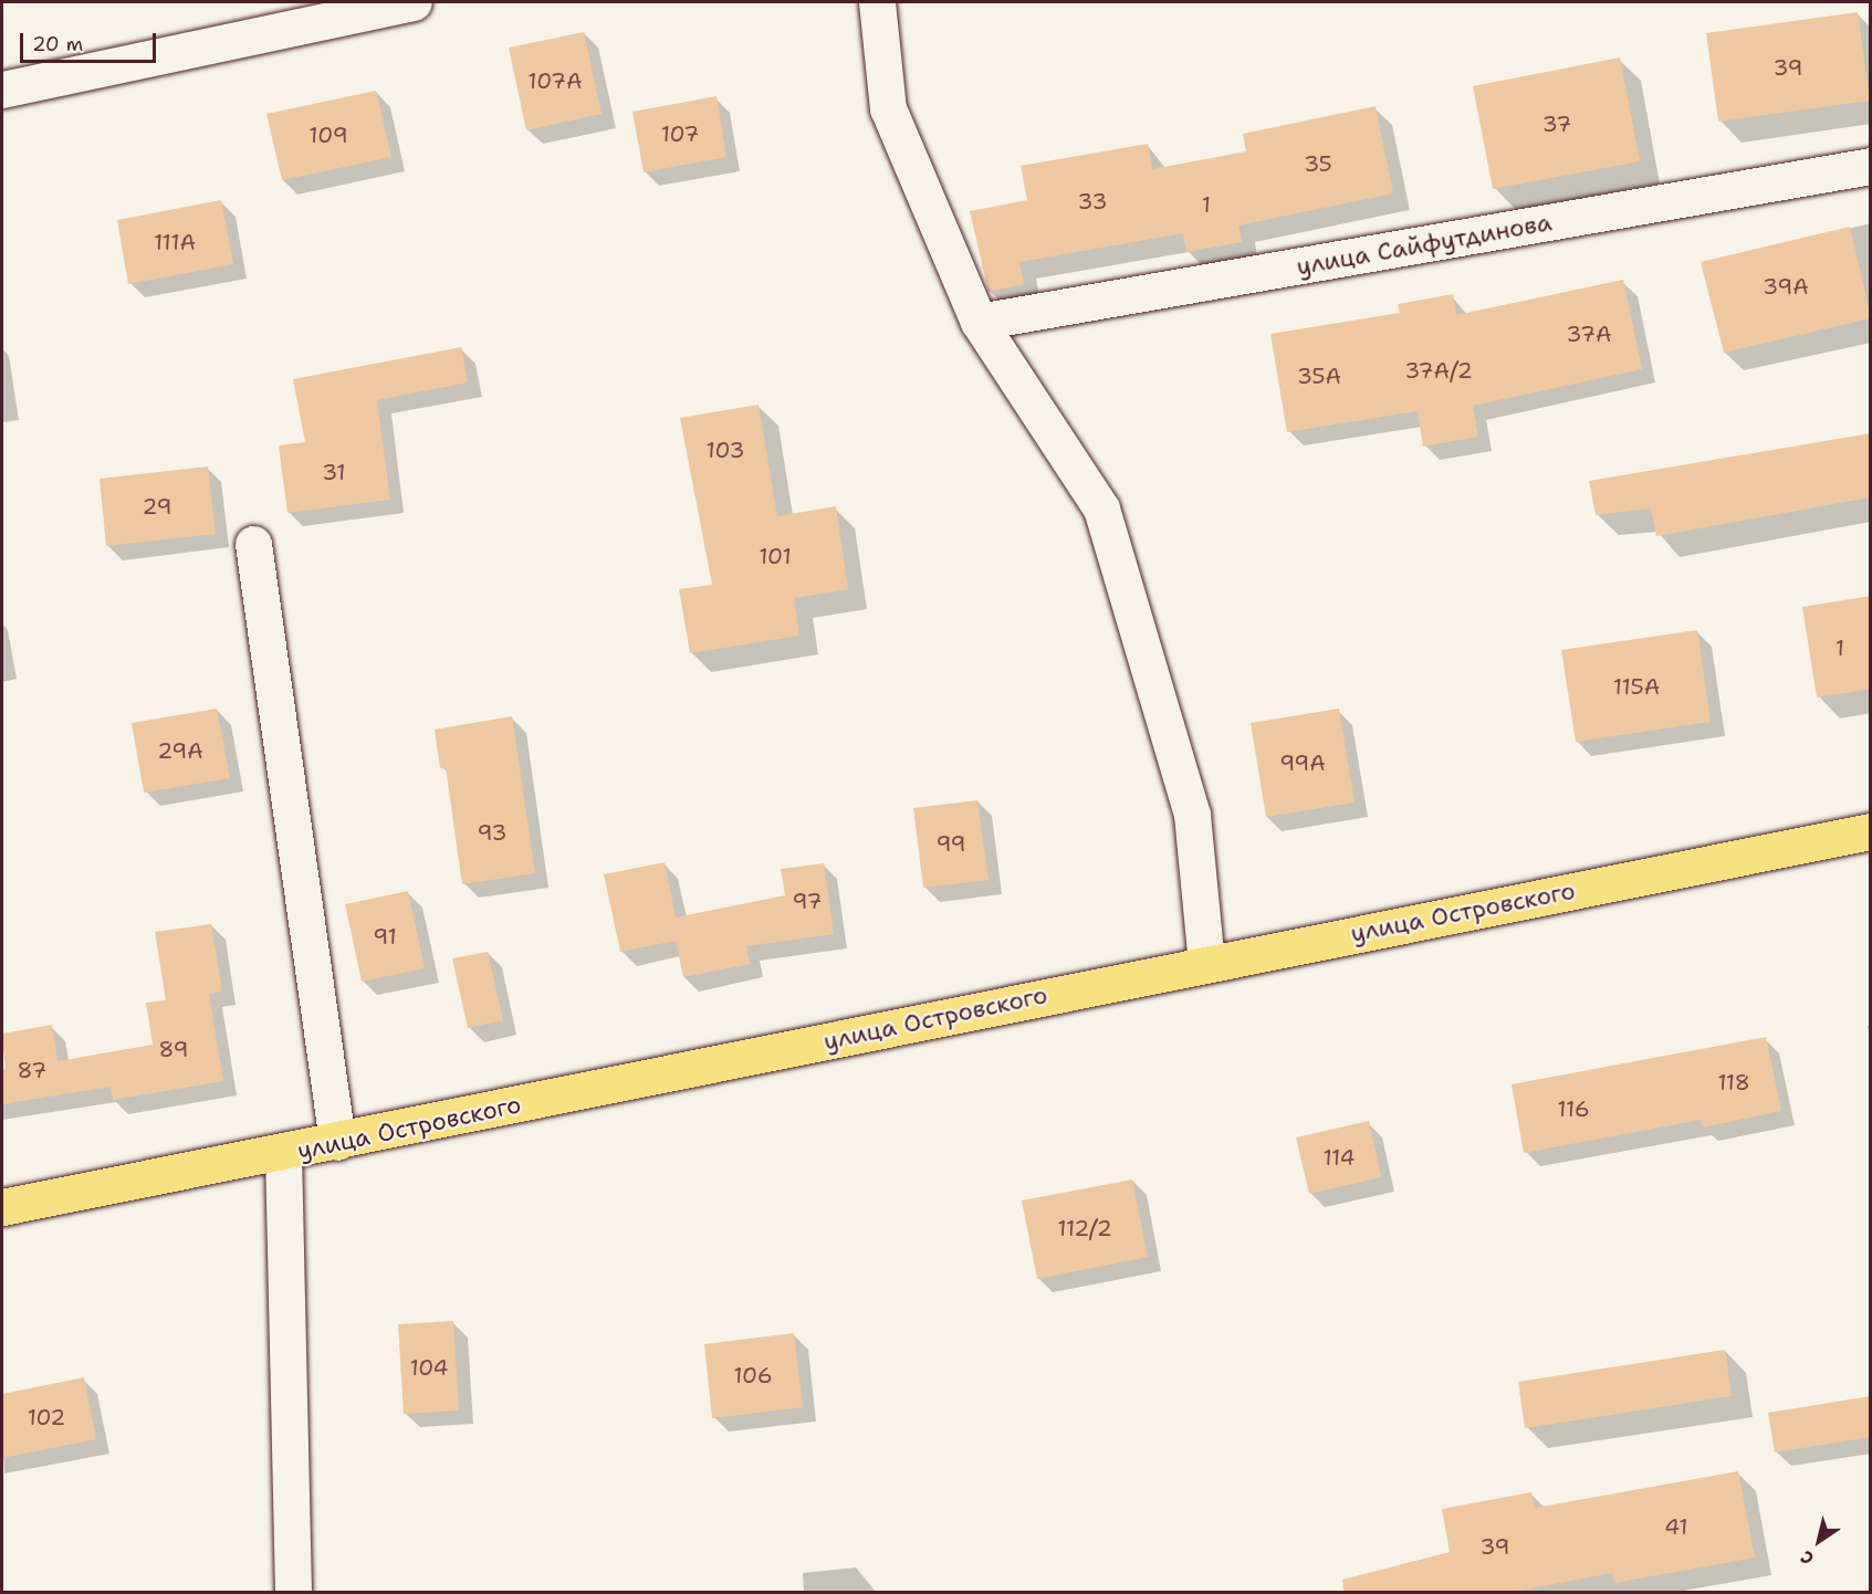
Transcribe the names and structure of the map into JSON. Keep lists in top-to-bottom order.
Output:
{
  "streets": {
    "main road": ["улица Островского"],
    "street": ["улица Сайфутдинова"]
  },
  "house_numbers": [
    "39",
    "107А",
    "37",
    "107",
    "109",
    "35",
    "33",
    "1",
    "111А",
    "39А",
    "37А",
    "37А/2",
    "35А",
    "103",
    "31",
    "29",
    "101",
    "1",
    "115А",
    "29А",
    "99А",
    "93",
    "99",
    "97",
    "91",
    "89",
    "87",
    "118",
    "116",
    "114",
    "112/2",
    "104",
    "106",
    "102",
    "41",
    "39"
  ],
  "scale_bar": "20 m",
  "north": "bottom left"
}
